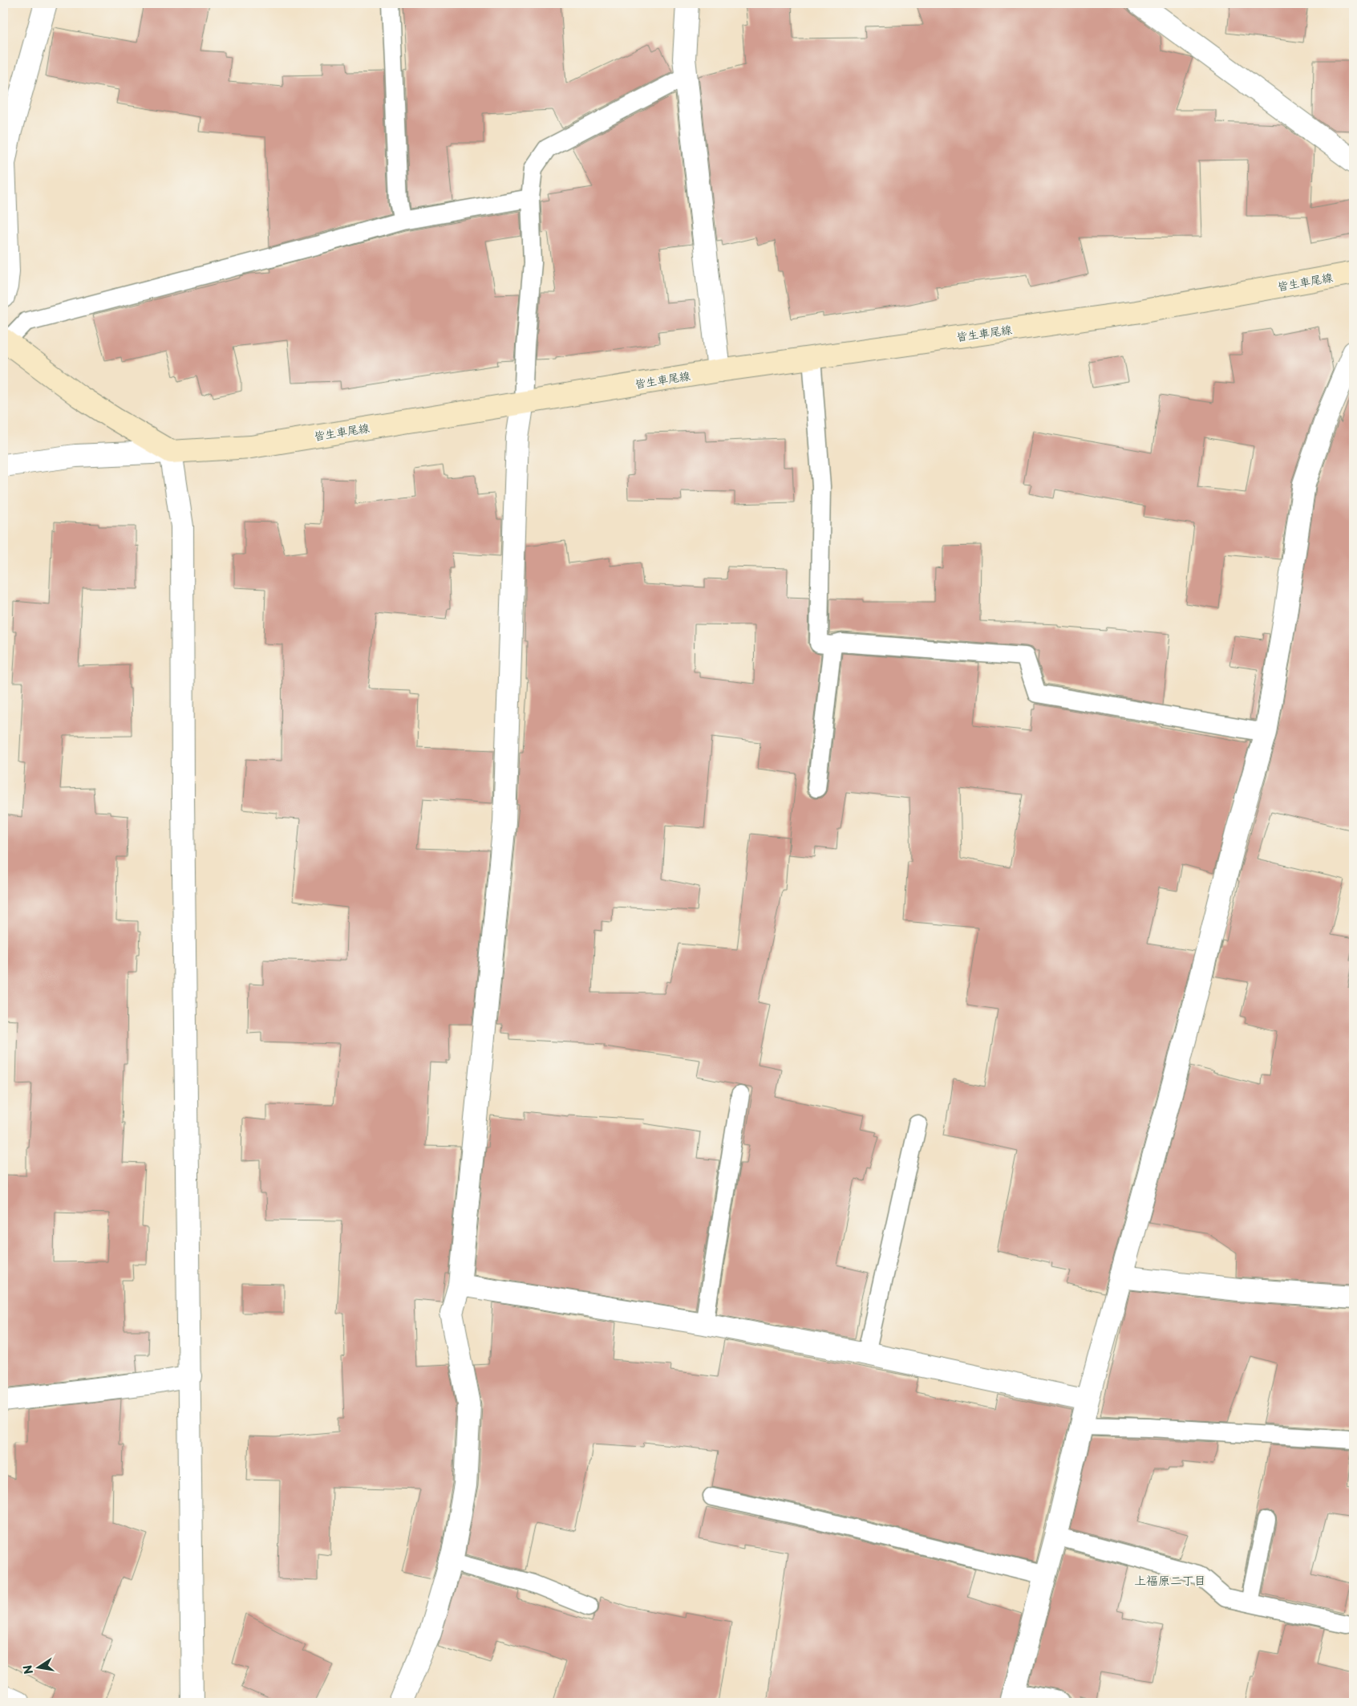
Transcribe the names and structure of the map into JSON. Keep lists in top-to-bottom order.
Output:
{
  "streets": {
    "main road": ["皆生車尾線"]
  },
  "districts": ["上福原二丁目"],
  "north": "left"
}
